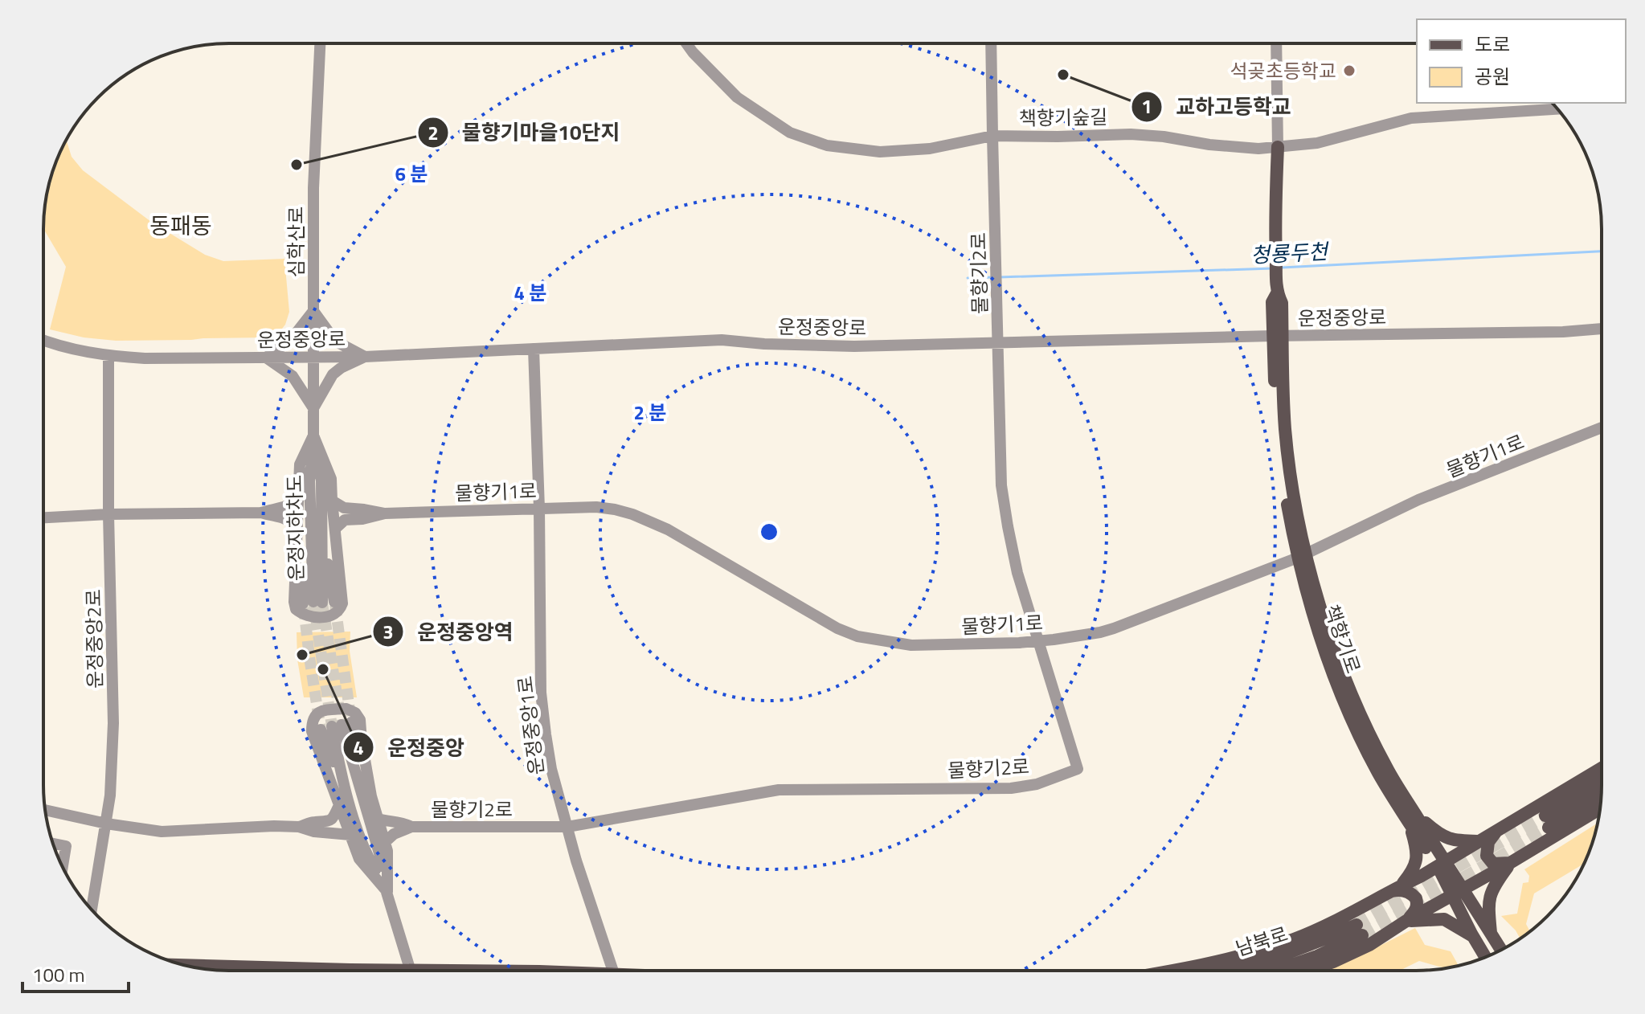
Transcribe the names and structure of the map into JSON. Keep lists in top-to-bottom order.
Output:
{
  "streets": {
    "main road": ["책향기로", "남북로"],
    "street": [
      "책향기숲길",
      "심학산로",
      "물향기2로",
      "운정중앙로",
      "물향기1로",
      "운정지하차도",
      "운정중앙2로",
      "운정중앙1로"
    ]
  },
  "crossings": [
    ["책향기숲길", "물향기2로"],
    ["책향기숲길", "책향기로"],
    ["심학산로", "운정중앙로"],
    ["심학산로", "운정지하차도"],
    ["물향기2로", "운정중앙로"],
    ["물향기2로", "물향기1로"],
    ["물향기2로", "운정중앙1로"],
    ["운정중앙로", "운정중앙2로"],
    ["운정중앙로", "책향기로"],
    ["운정중앙로", "운정중앙1로"],
    ["물향기1로", "책향기로"],
    ["물향기1로", "운정중앙1로"]
  ],
  "districts": ["동패동"],
  "water": ["청룡두천"],
  "places": [
    "석곶초등학교",
    "교하고등학교",
    "물향기마을10단지",
    "운정중앙역",
    "운정중앙"
  ],
  "legend": ["도로", "공원"],
  "scale_bar": "100 m",
  "rings": ["6 분", "4 분", "2 분"]
}
